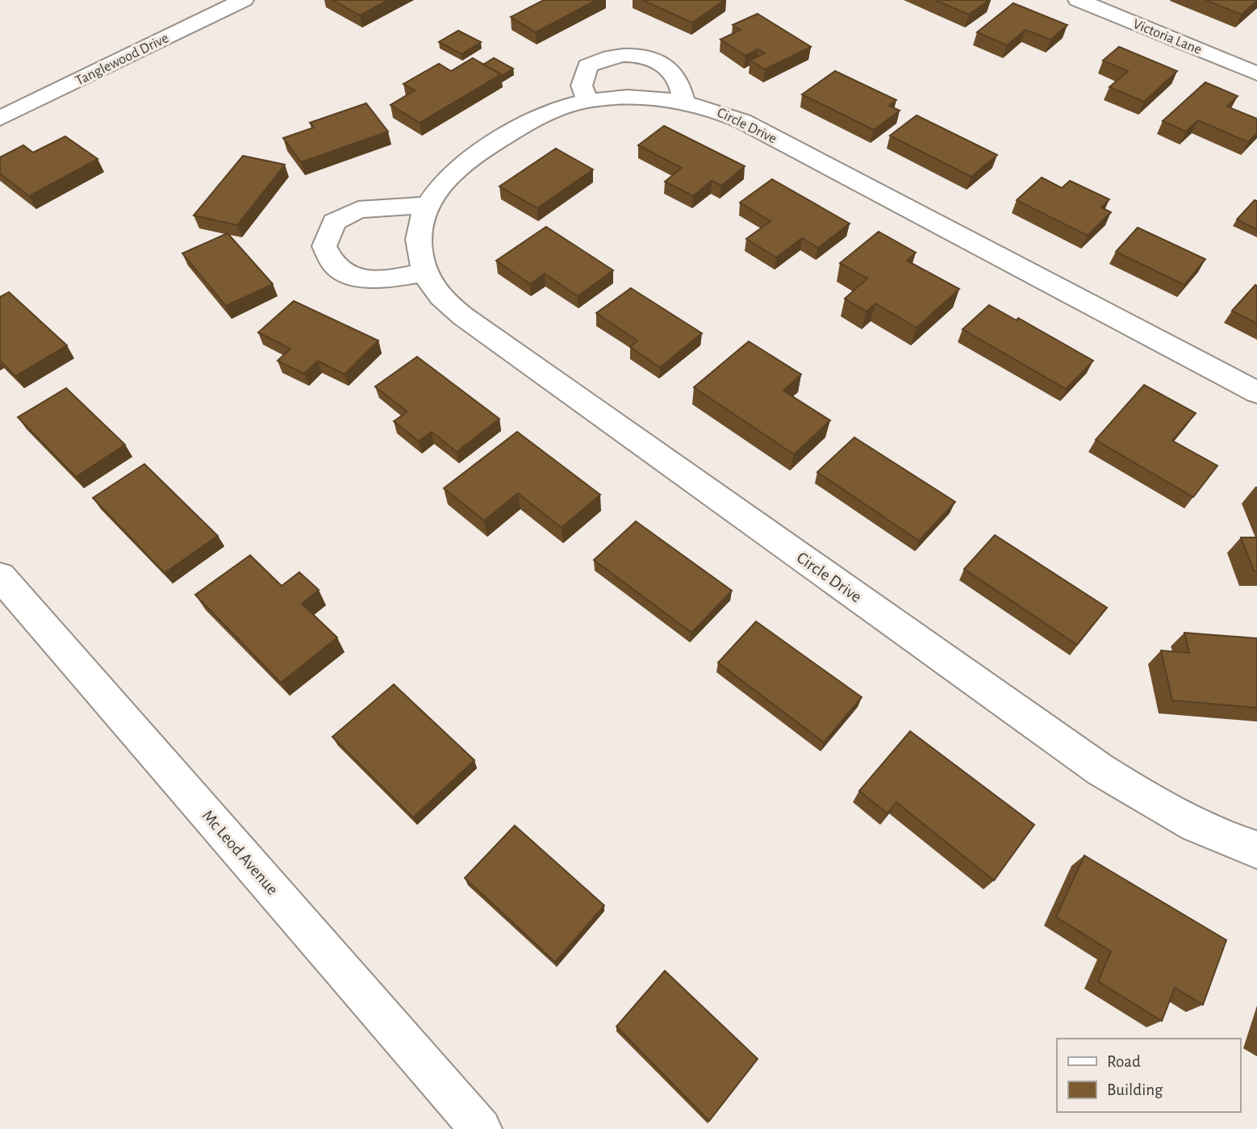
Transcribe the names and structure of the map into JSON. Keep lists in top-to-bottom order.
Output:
{
  "streets": {
    "street": [
      "Victoria Lane",
      "Tanglewood Drive",
      "Circle Drive",
      "Mc Leod Avenue"
    ]
  },
  "legend": ["Road", "Building"]
}
